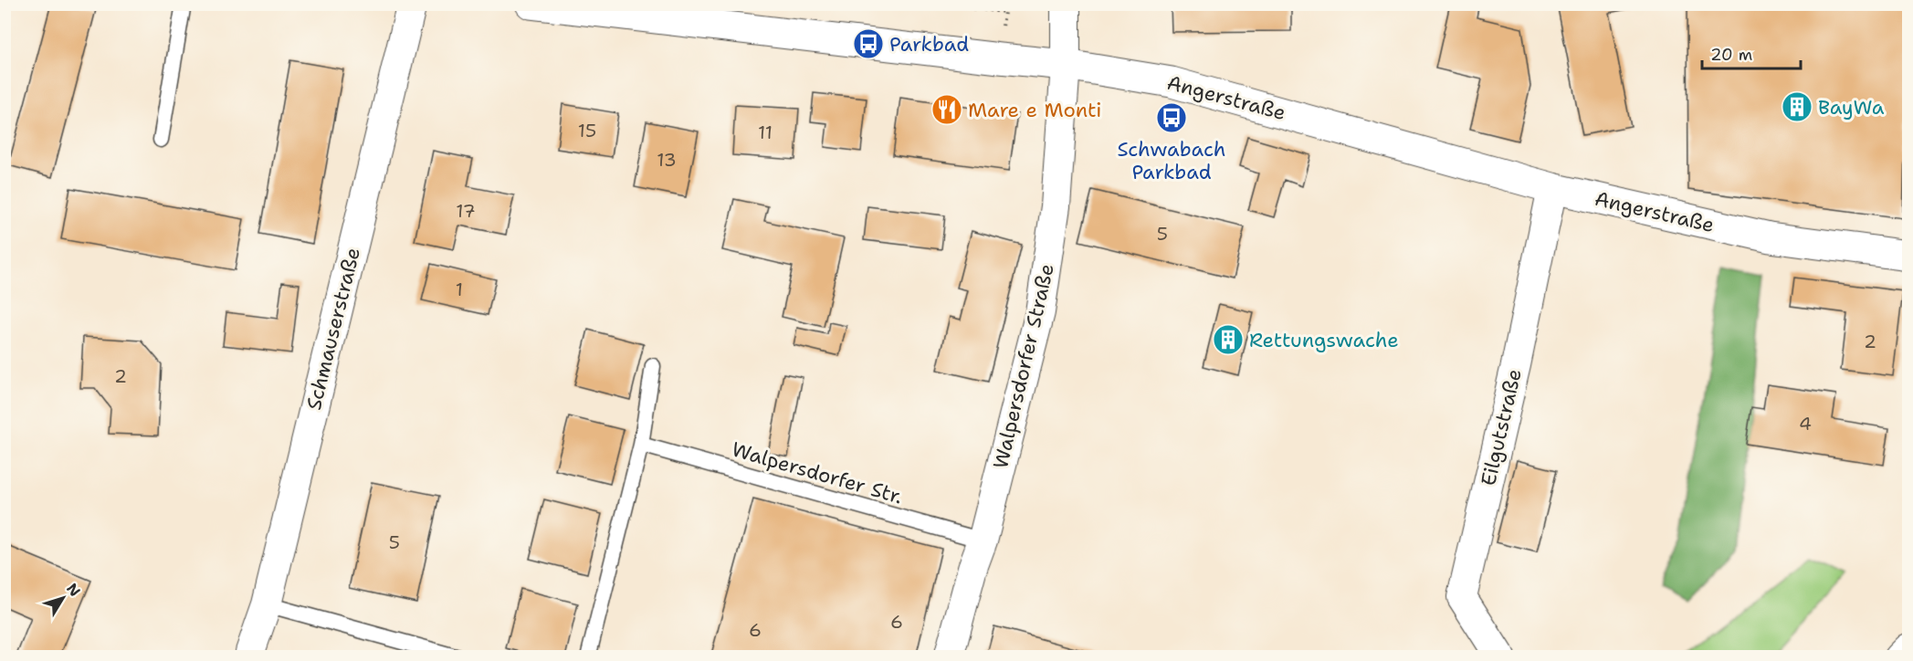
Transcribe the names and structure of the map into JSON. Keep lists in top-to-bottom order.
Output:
{
  "streets": {
    "street": [
      "Angerstraße",
      "Schmauserstraße",
      "Walpersdorfer Straße",
      "Eilgutstraße"
    ],
    "lane": ["Walpersdorfer Str."]
  },
  "crossings": [
    ["Angerstraße", "Walpersdorfer Straße"],
    ["Angerstraße", "Eilgutstraße"],
    ["Walpersdorfer Straße", "Walpersdorfer Str."]
  ],
  "places": {
    "bus stop": ["Parkbad", "Schwabach Parkbad"],
    "building": ["BayWa", "Rettungswache"],
    "restaurant": ["Mare e Monti"]
  },
  "house_numbers": [
    "15",
    "11",
    "13",
    "17",
    "5",
    "1",
    "2",
    "2",
    "4",
    "5",
    "6",
    "6"
  ],
  "scale_bar": "20 m",
  "north": "top right"
}
